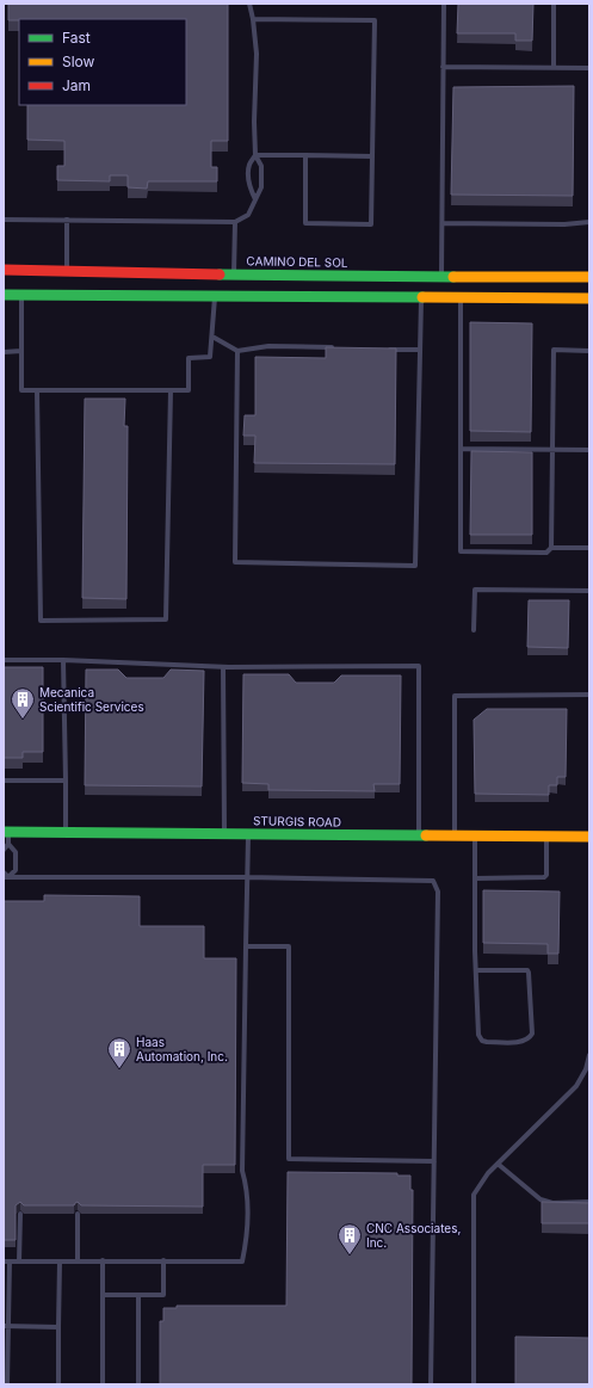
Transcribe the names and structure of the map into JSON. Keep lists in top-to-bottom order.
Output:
{
  "streets": {
    "street": ["CAMINO DEL SOL", "STURGIS ROAD"]
  },
  "places": {
    "building": ["Mecanica Scientific Services", "Haas Automation, Inc.", "CNC Associates, Inc."]
  },
  "legend": ["Fast", "Slow", "Jam"]
}
